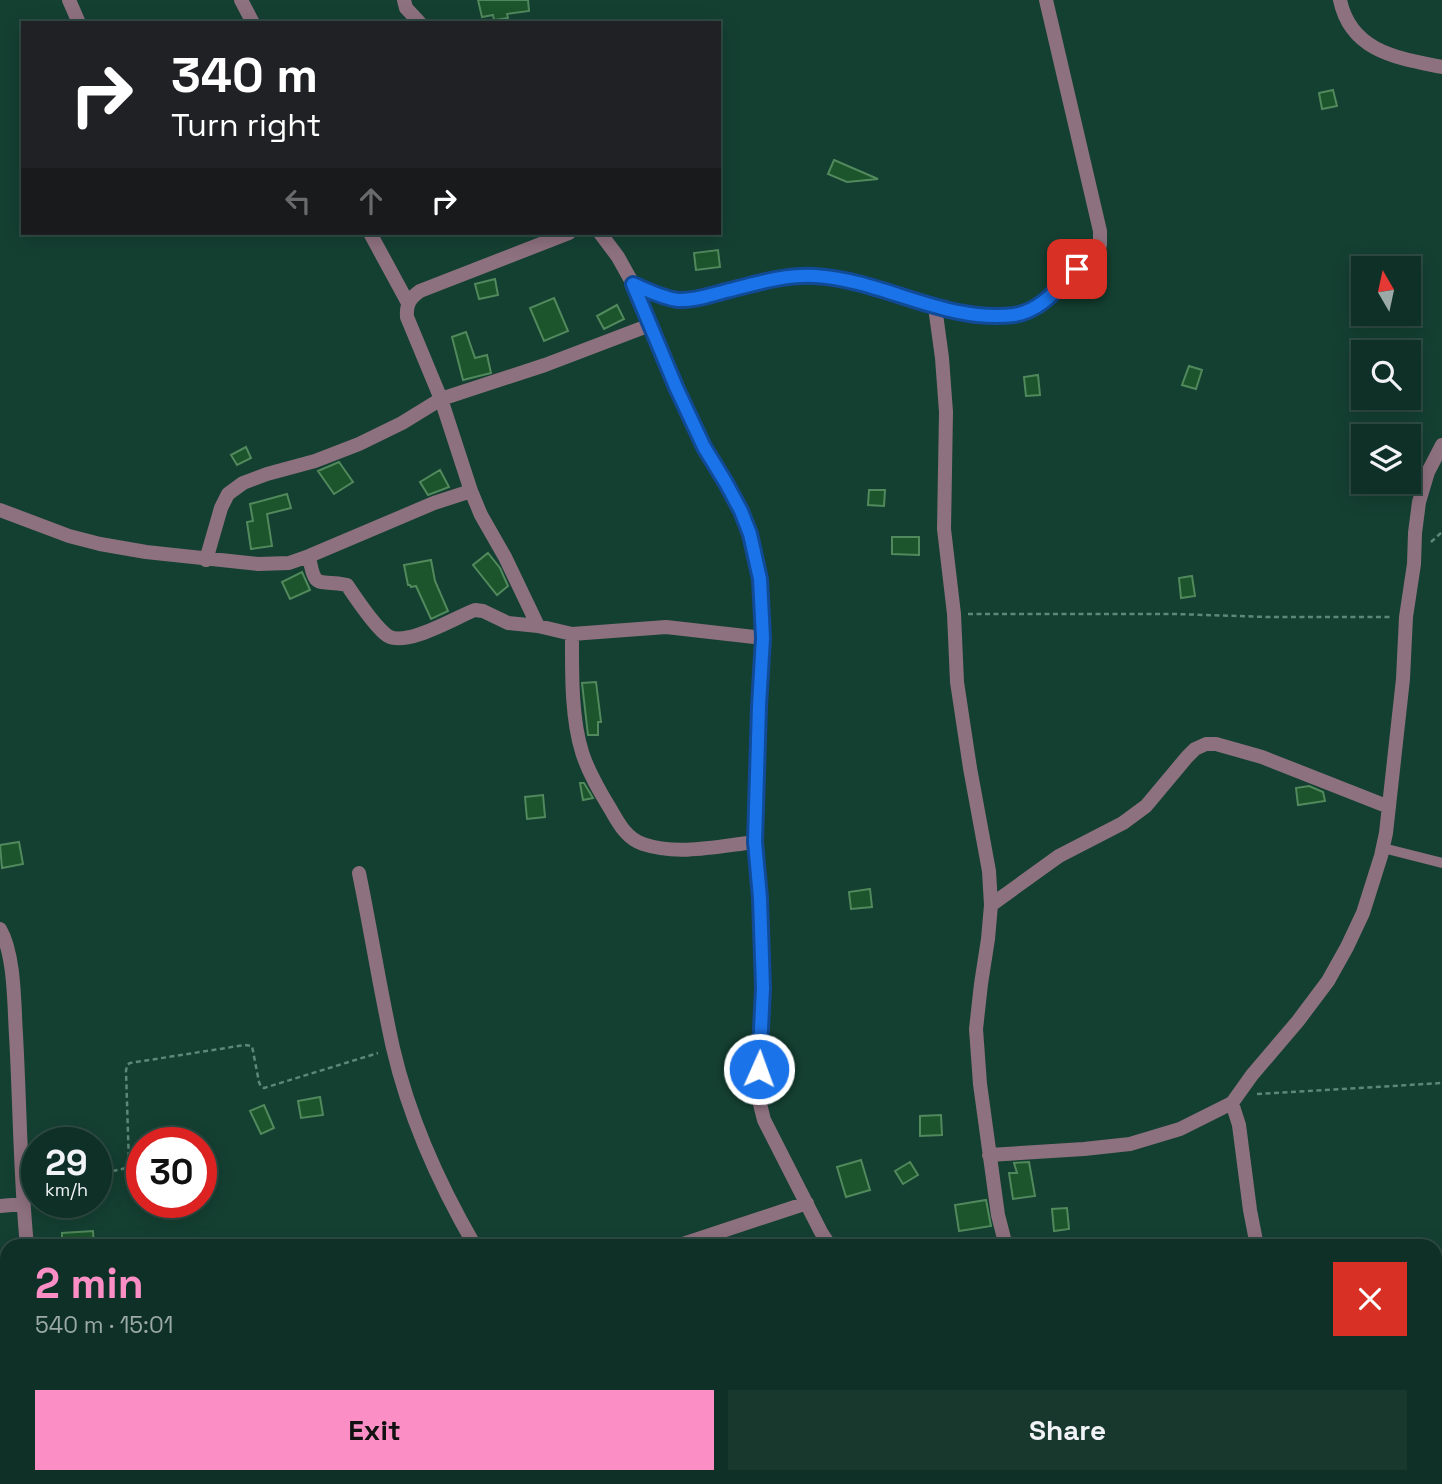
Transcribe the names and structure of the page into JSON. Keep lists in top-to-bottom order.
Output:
{
  "north": "top",
  "page": {
    "turn": ["340 m", "Turn right"],
    "speed": "29 km/h",
    "limit": "30",
    "heading": ["2 min", "540 m · 15:01"],
    "buttons": ["Exit", "Share"]
  }
}
